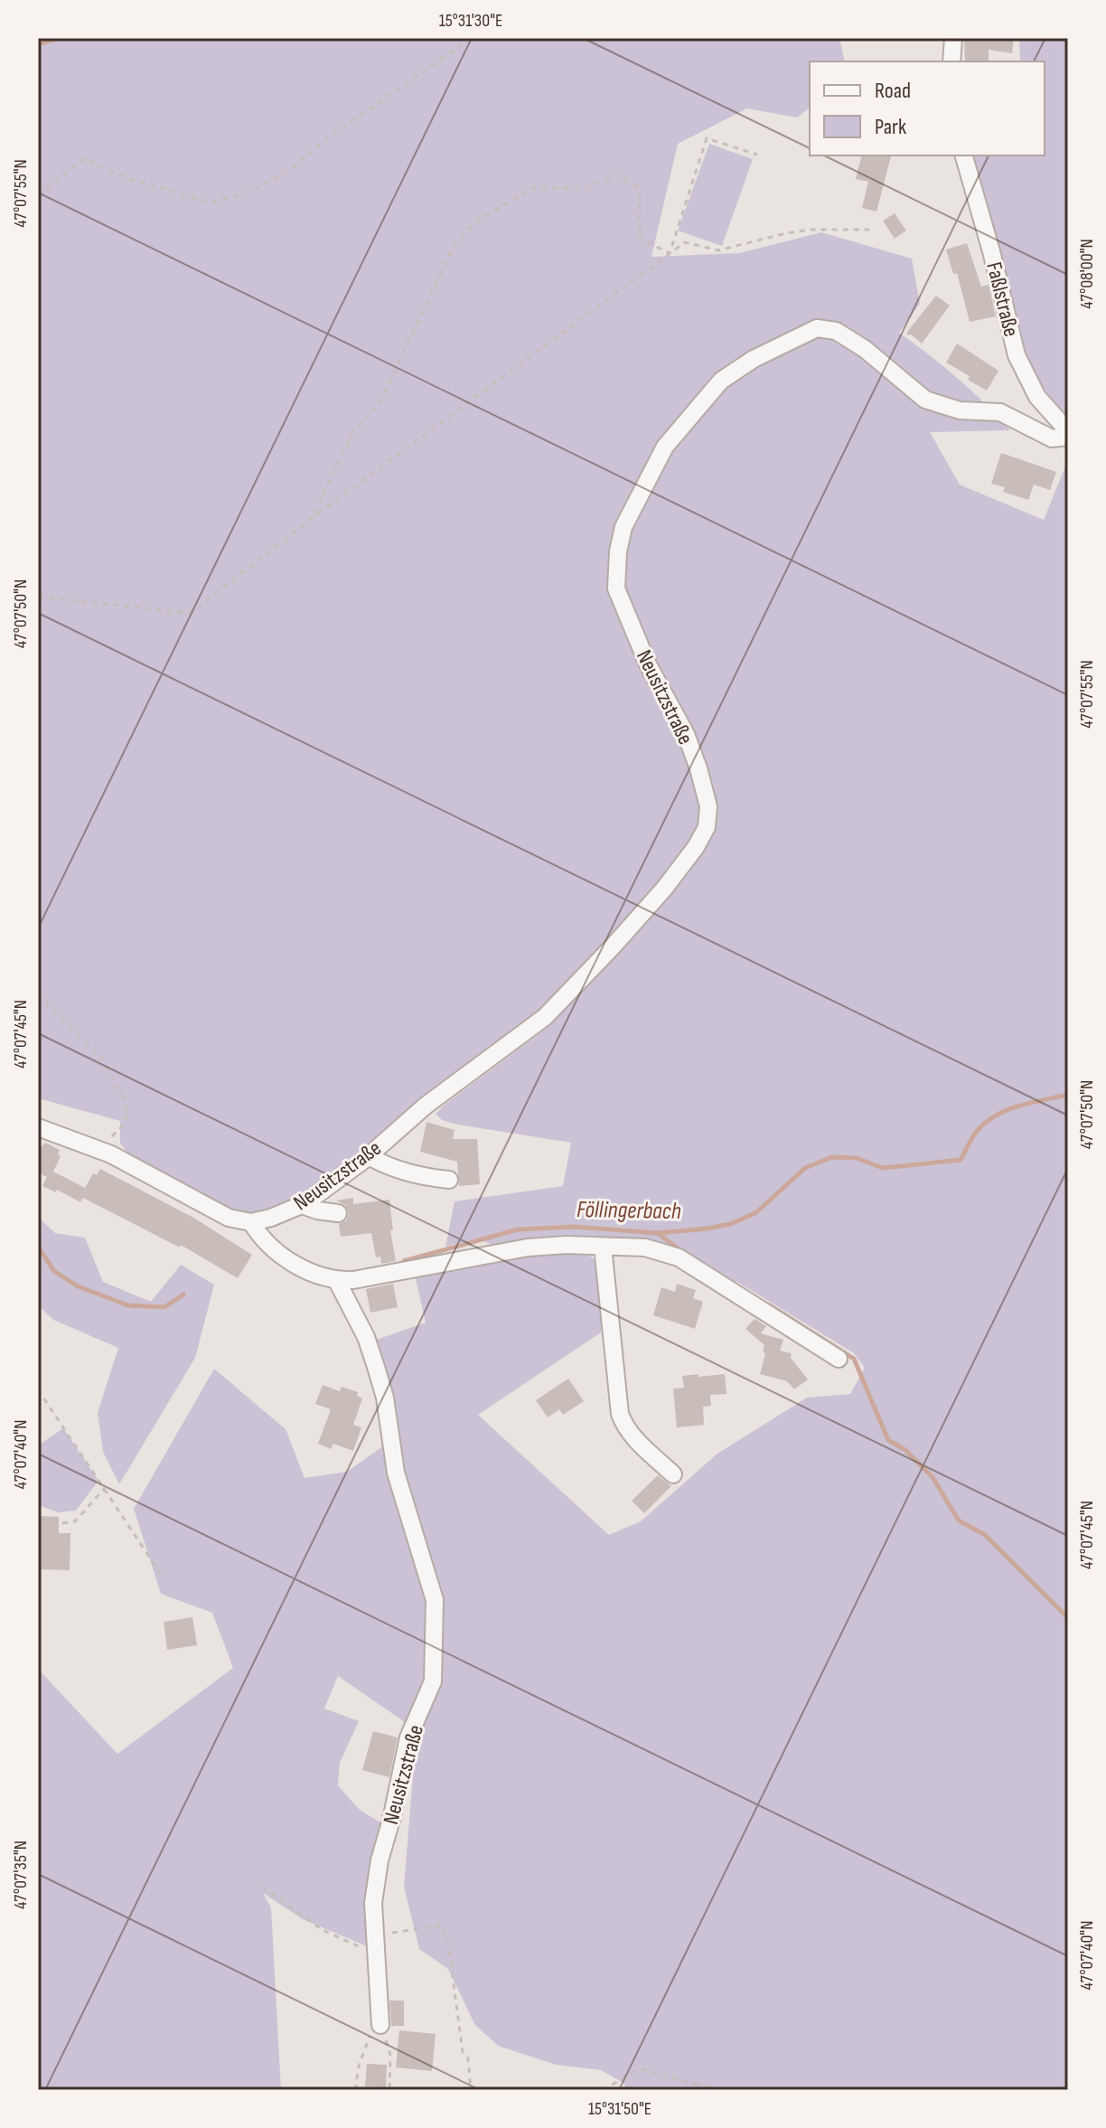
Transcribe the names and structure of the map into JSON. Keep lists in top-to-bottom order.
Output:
{
  "streets": {
    "street": ["Faßlstraße", "Neusitzstraße"]
  },
  "water": ["Föllingerbach"],
  "legend": ["Road", "Park"],
  "coordinates": [
    "15°31'30\"E",
    "47°07'55\"N",
    "47°08'00\"N",
    "47°07'50\"N",
    "47°07'45\"N",
    "47°07'40\"N",
    "47°07'35\"N",
    "15°31'50\"E"
  ]
}
